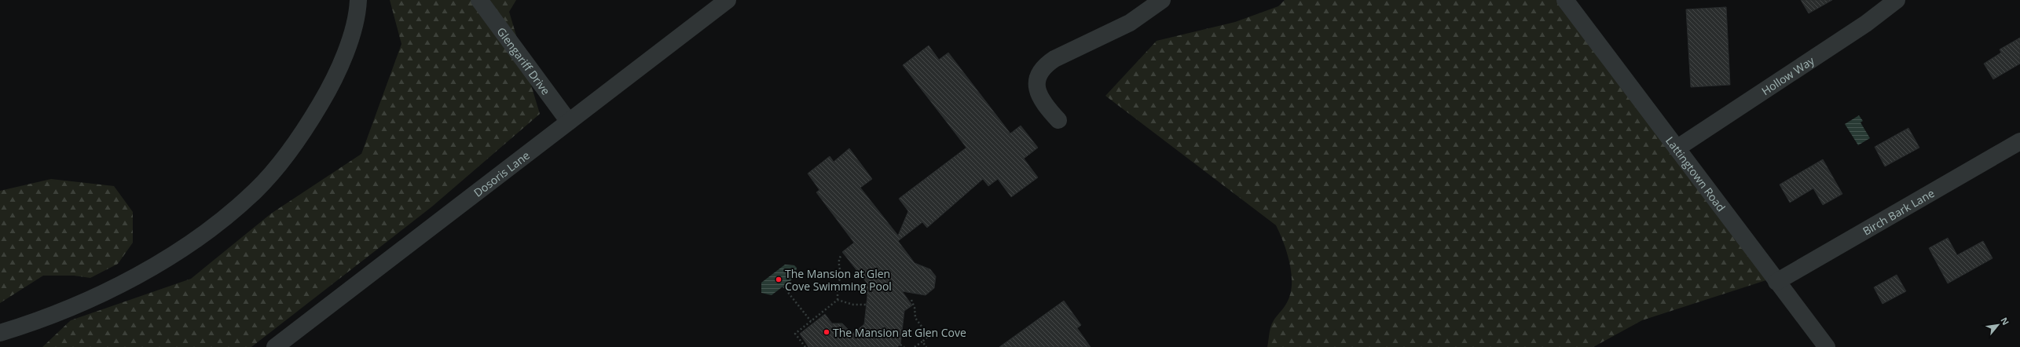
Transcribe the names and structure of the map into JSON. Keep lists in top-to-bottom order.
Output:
{
  "streets": {
    "street": [
      "Glengariff Drive",
      "Hollow Way",
      "Dosoris Lane",
      "Lattingtown Road",
      "Birch Bark Lane"
    ]
  },
  "crossings": [
    ["Glengariff Drive", "Dosoris Lane"],
    ["Hollow Way", "Lattingtown Road"],
    ["Lattingtown Road", "Birch Bark Lane"]
  ],
  "places": ["The Mansion at Glen Cove Swimming Pool", "The Mansion at Glen Cove"],
  "north": "top right"
}
